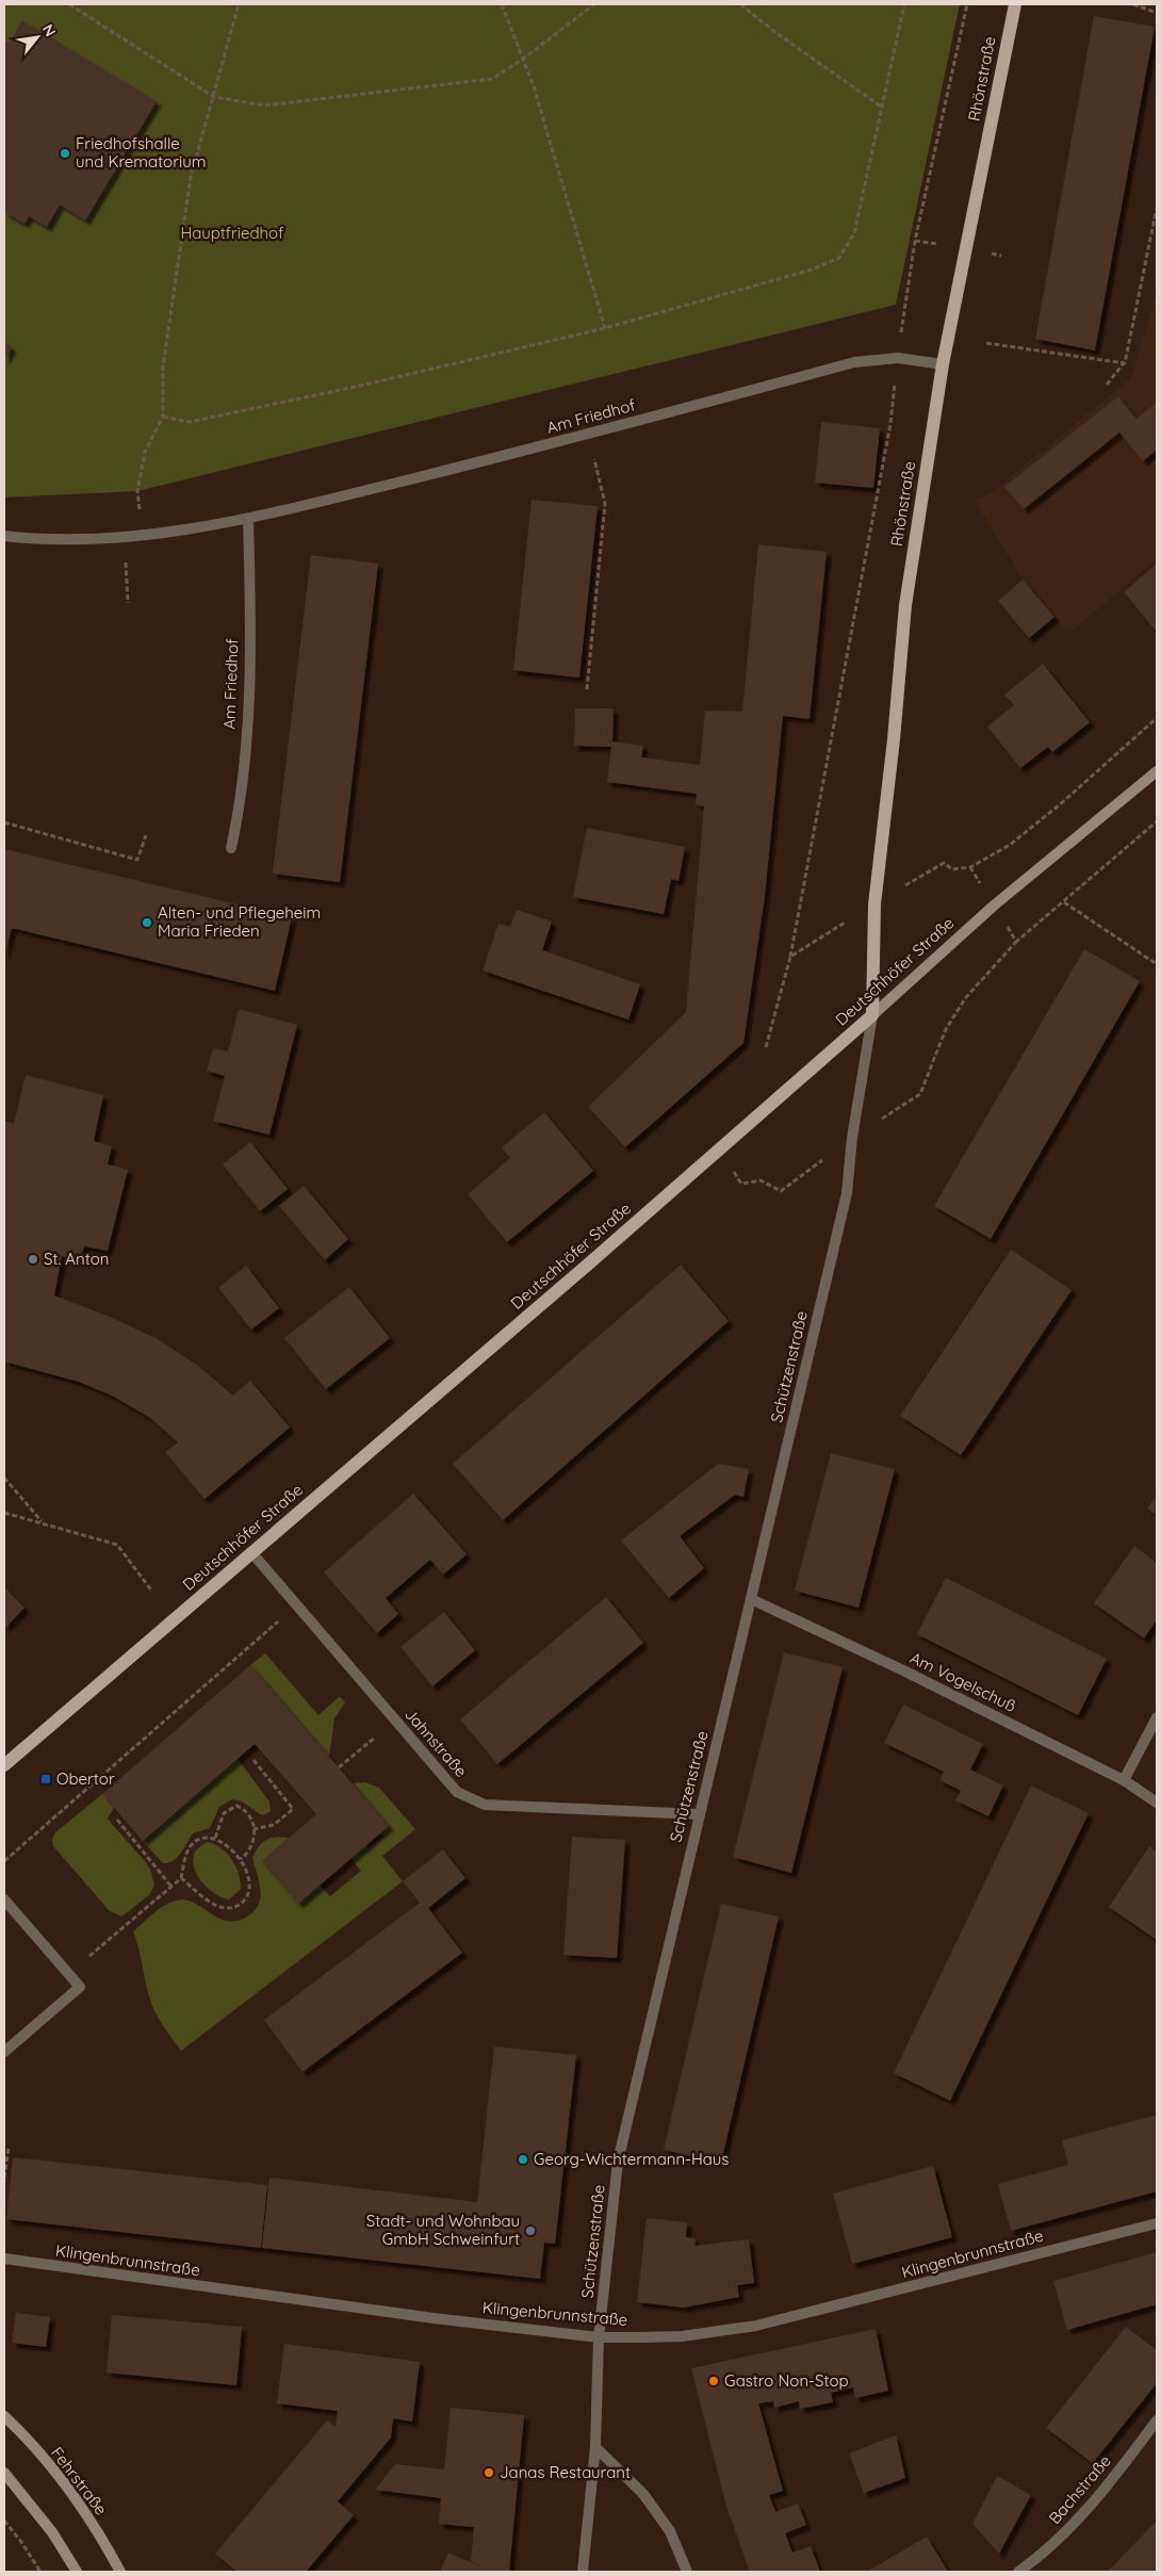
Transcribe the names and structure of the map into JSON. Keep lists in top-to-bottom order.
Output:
{
  "streets": {
    "main road": ["Rhönstraße", "Deutschhöfer Straße", "Fehrstraße"],
    "street": [
      "Am Friedhof",
      "Schützenstraße",
      "Am Vogelschuß",
      "Jahnstraße",
      "Klingenbrunnstraße",
      "Bachstraße"
    ]
  },
  "crossings": [
    ["Rhönstraße", "Am Friedhof"],
    ["Rhönstraße", "Deutschhöfer Straße"],
    ["Rhönstraße", "Schützenstraße"],
    ["Deutschhöfer Straße", "Schützenstraße"],
    ["Deutschhöfer Straße", "Jahnstraße"],
    ["Schützenstraße", "Am Vogelschuß"],
    ["Schützenstraße", "Jahnstraße"],
    ["Schützenstraße", "Klingenbrunnstraße"]
  ],
  "parks": ["Hauptfriedhof"],
  "places": {
    "other": [
      "Friedhofshalle und Krematorium",
      "Alten- und Pflegeheim Maria Frieden",
      "St. Anton",
      "Georg-Wichtermann-Haus",
      "Stadt- und Wohnbau GmbH Schweinfurt",
      "Gastro Non-Stop",
      "Janas Restaurant"
    ],
    "transit": ["Obertor"]
  },
  "north": "top right"
}
